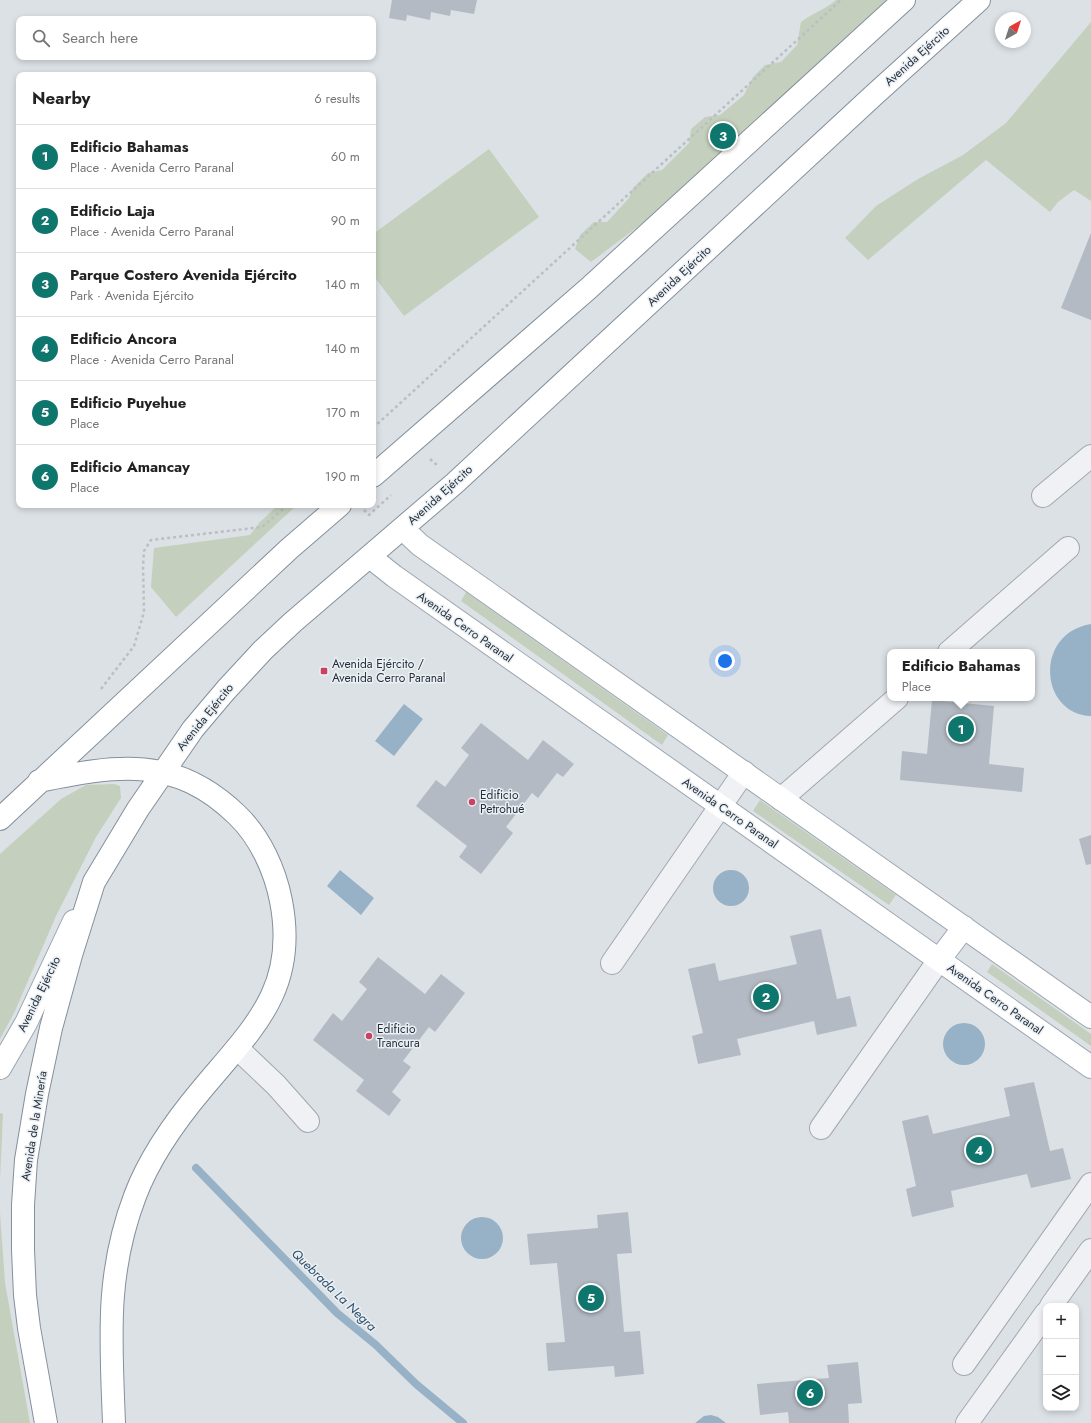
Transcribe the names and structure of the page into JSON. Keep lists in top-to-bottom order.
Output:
{
  "streets": {
    "main road": ["Avenida Ejército", "Avenida Cerro Paranal", "Avenida de la Minería"]
  },
  "crossings": [
    ["Avenida Ejército", "Avenida Cerro Paranal"],
    ["Avenida Ejército", "Avenida de la Minería"]
  ],
  "water": ["Quebrada La Negra"],
  "places": {
    "transit": ["Avenida Ejército / Avenida Cerro Paranal"],
    "other": ["Edificio Petrohué", "Edificio Trancura"]
  },
  "north": "top right",
  "page": {
    "search": "Search here",
    "heading": ["Nearby", "6 results"],
    "pins": [
      "3",
      "1",
      "2",
      "4",
      "5",
      "6"
    ],
    "list": [
      {
        "mark": "1",
        "name": "Edificio Bahamas",
        "note": "Place · Avenida Cerro Paranal",
        "value": "60 m"
      },
      {
        "mark": "2",
        "name": "Edificio Laja",
        "note": "Place · Avenida Cerro Paranal",
        "value": "90 m"
      },
      {
        "mark": "3",
        "name": "Parque Costero Avenida Ejército",
        "note": "Park · Avenida Ejército",
        "value": "140 m"
      },
      {
        "mark": "4",
        "name": "Edificio Ancora",
        "note": "Place · Avenida Cerro Paranal",
        "value": "140 m"
      },
      {
        "mark": "5",
        "name": "Edificio Puyehue",
        "note": "Place",
        "value": "170 m"
      },
      {
        "mark": "6",
        "name": "Edificio Amancay",
        "note": "Place",
        "value": "190 m"
      }
    ],
    "popup": ["Edificio Bahamas", "Place"],
    "map_buttons": ["+", "−"]
  }
}
